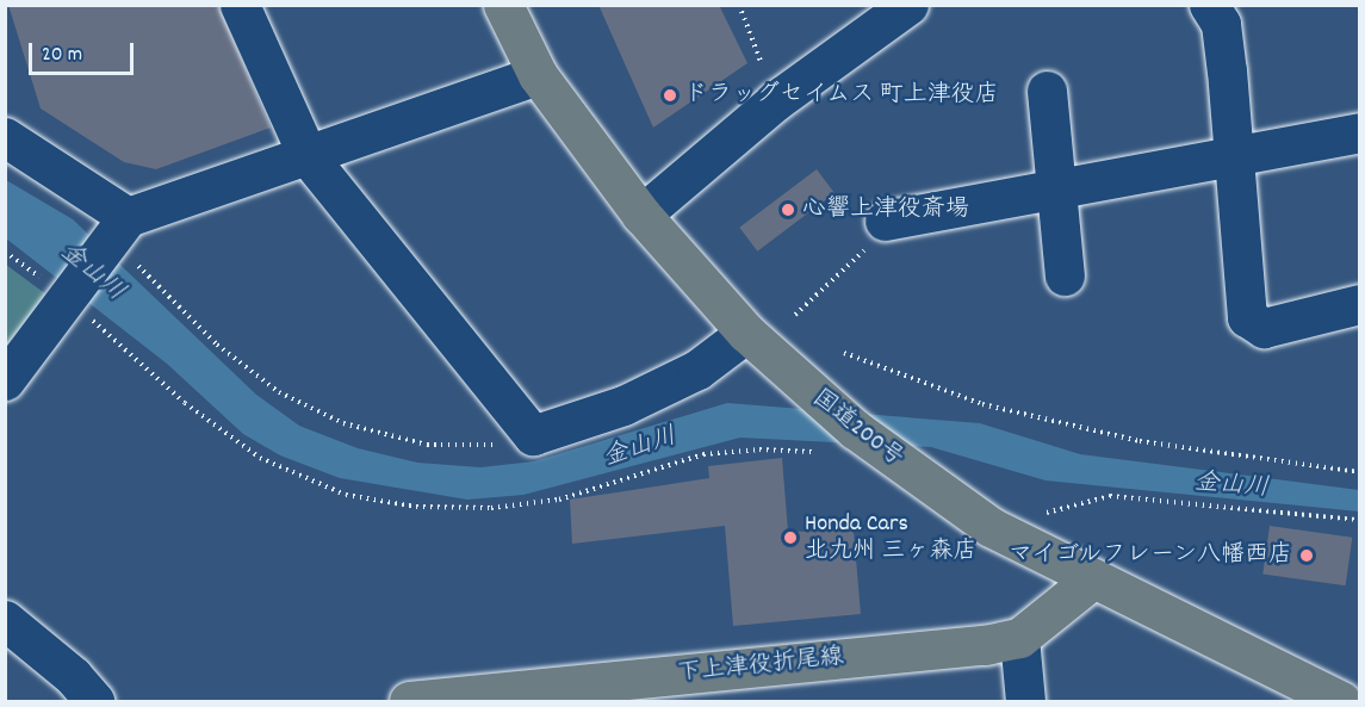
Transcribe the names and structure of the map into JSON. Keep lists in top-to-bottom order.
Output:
{
  "streets": {
    "main road": ["国道200号", "下上津役折尾線"]
  },
  "crossings": [
    ["国道200号", "下上津役折尾線"]
  ],
  "water": ["金山川"],
  "places": [
    "ドラッグセイムス 町上津役店",
    "心響上津役斎場",
    "Honda Cars 北九州 三ヶ森店",
    "マイゴルフレーン八幡西店"
  ],
  "scale_bar": "20 m"
}
